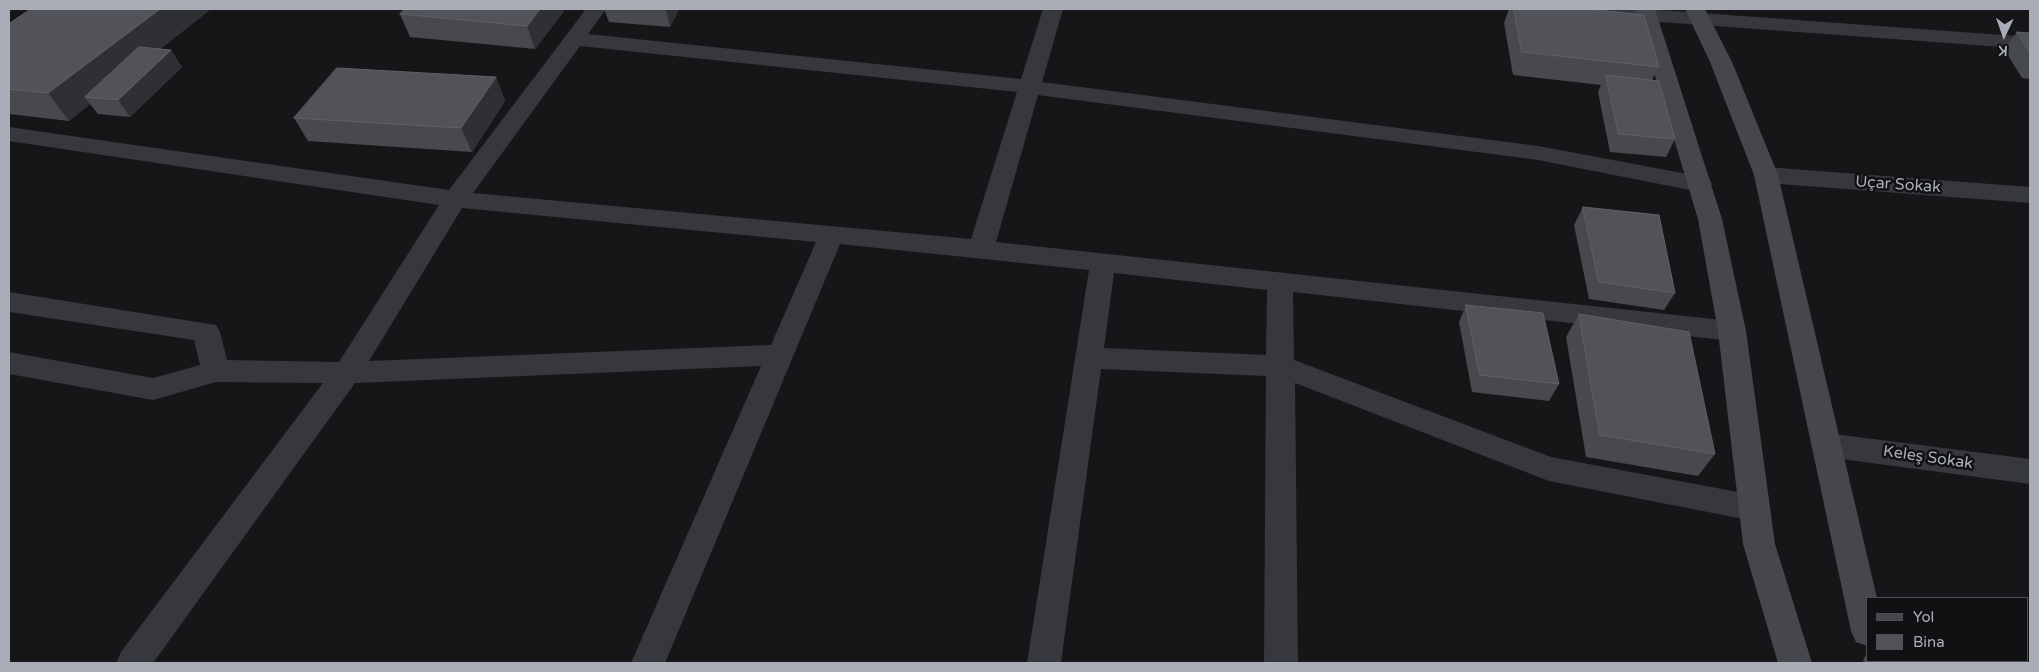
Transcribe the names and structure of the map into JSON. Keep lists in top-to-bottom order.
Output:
{
  "streets": {
    "street": ["Uçar Sokak", "Keleş Sokak"]
  },
  "legend": ["Yol", "Bina"],
  "north": "bottom"
}
